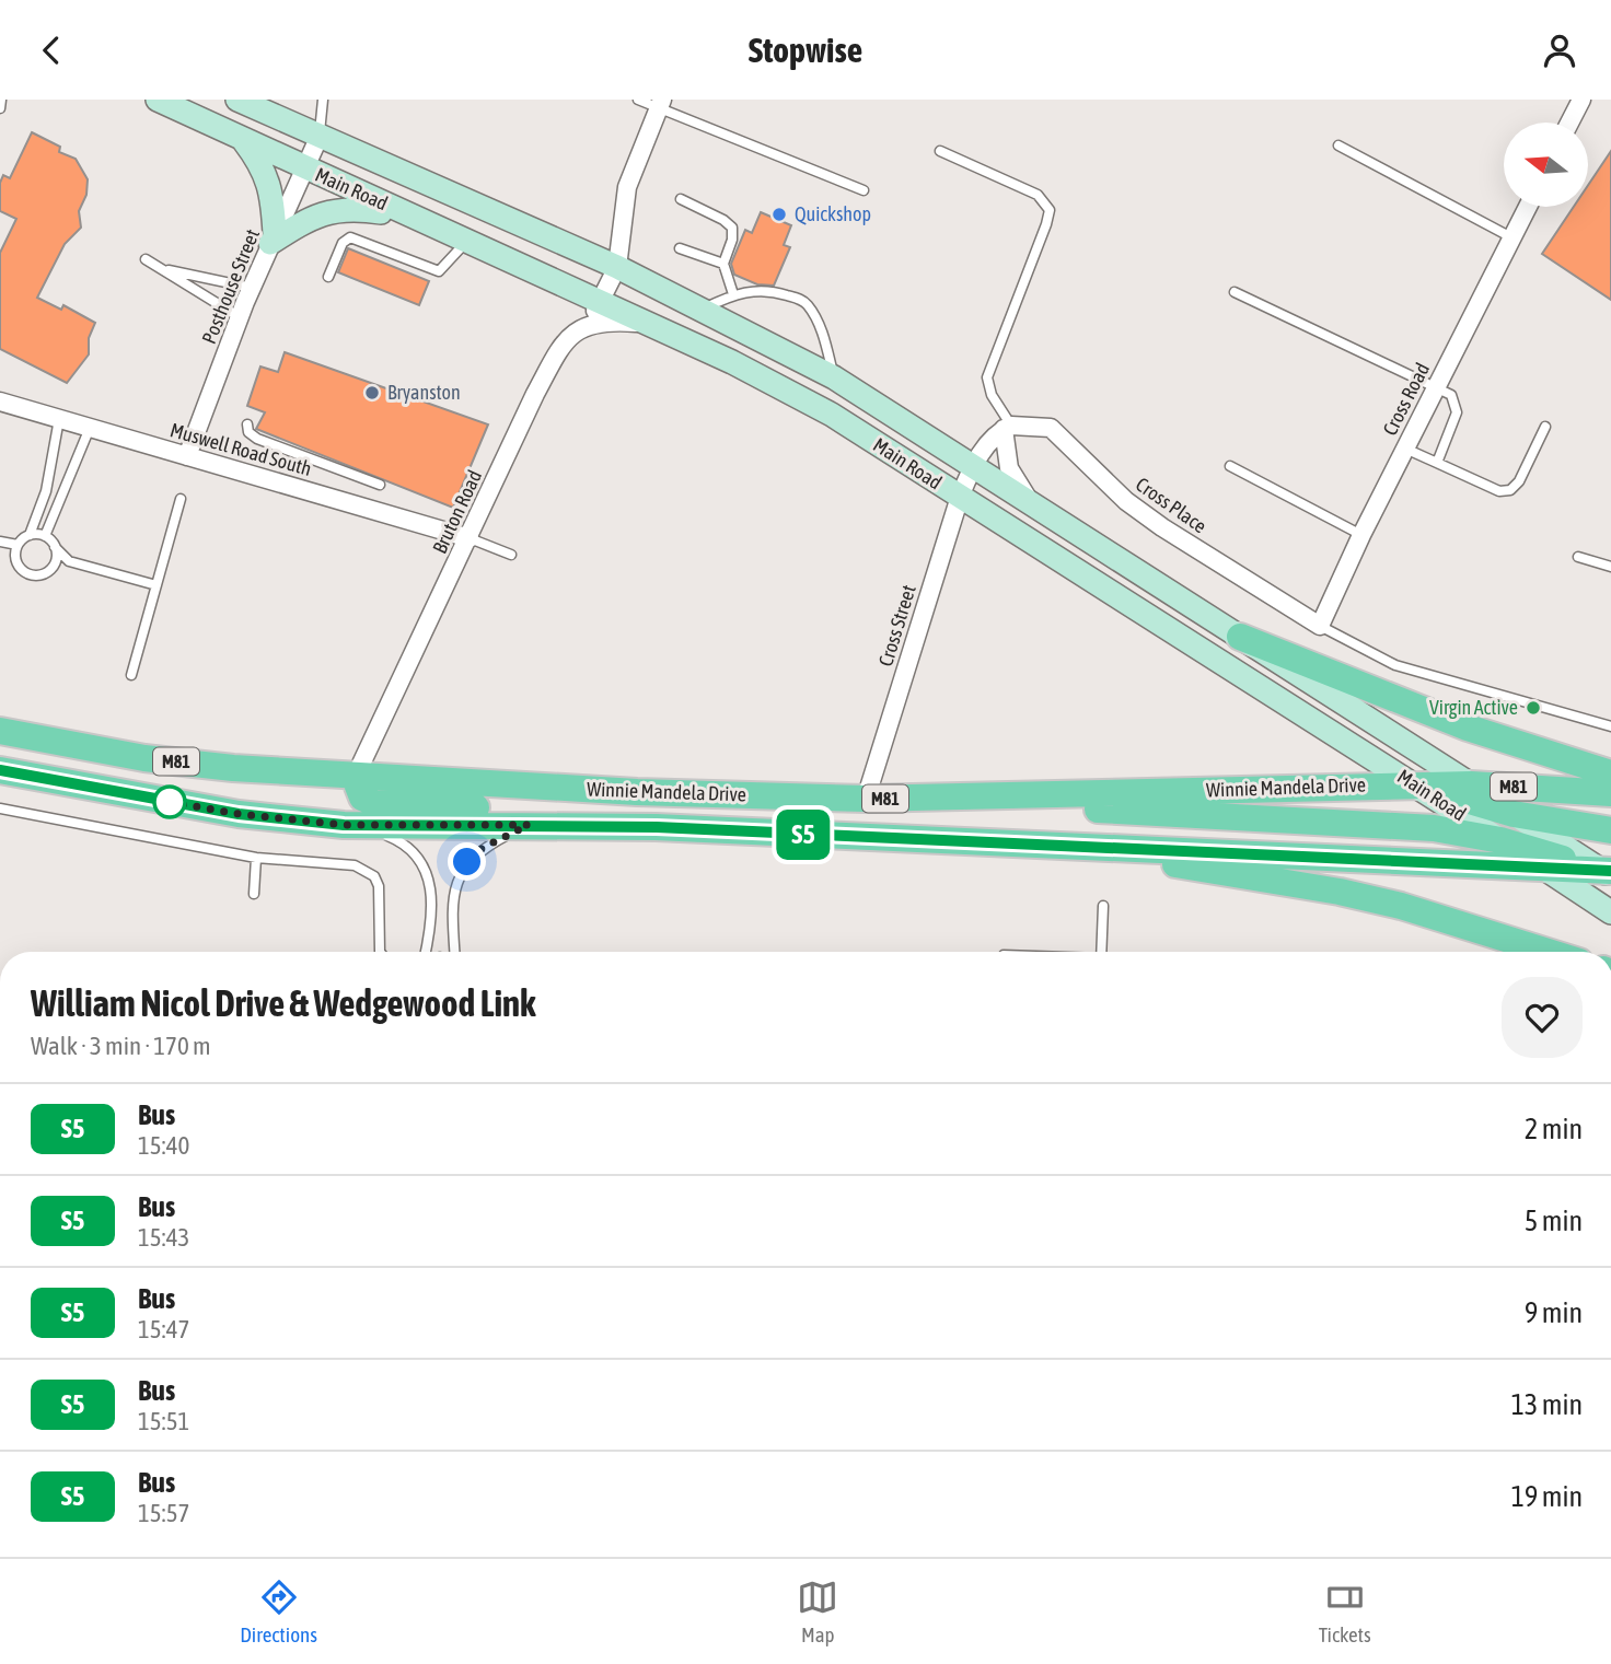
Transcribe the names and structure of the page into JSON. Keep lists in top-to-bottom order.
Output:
{
  "streets": {
    "main road": ["Main Road", "M81", "Winnie Mandela Drive"],
    "street": [
      "Posthouse Street",
      "Cross Road",
      "Muswell Road South",
      "Cross Place",
      "Bruton Road",
      "Cross Street"
    ]
  },
  "crossings": [
    ["Main Road", "Posthouse Street"],
    ["Main Road", "Bruton Road"],
    ["Main Road", "Cross Street"],
    ["Main Road", "Winnie Mandela Drive"],
    ["Posthouse Street", "Muswell Road South"],
    ["Cross Road", "Cross Place"],
    ["Muswell Road South", "Bruton Road"],
    ["Bruton Road", "Winnie Mandela Drive"],
    ["Cross Street", "Winnie Mandela Drive"]
  ],
  "places": ["Quickshop", "Bryanston", "Virgin Active"],
  "lines": ["bus line S5"],
  "north": "left",
  "page": {
    "header": "Stopwise",
    "on_map": "S5",
    "heading": ["William Nicol Drive & Wedgewood Link", "Walk · 3 min · 170 m"],
    "list": [
      {
        "mark": "S5",
        "name": "Bus",
        "note": "15:40",
        "value": "2 min"
      },
      {
        "mark": "S5",
        "name": "Bus",
        "note": "15:43",
        "value": "5 min"
      },
      {
        "mark": "S5",
        "name": "Bus",
        "note": "15:47",
        "value": "9 min"
      },
      {
        "mark": "S5",
        "name": "Bus",
        "note": "15:51",
        "value": "13 min"
      },
      {
        "mark": "S5",
        "name": "Bus",
        "note": "15:57",
        "value": "19 min"
      }
    ],
    "tabs": ["Directions", "Map", "Tickets"]
  }
}
